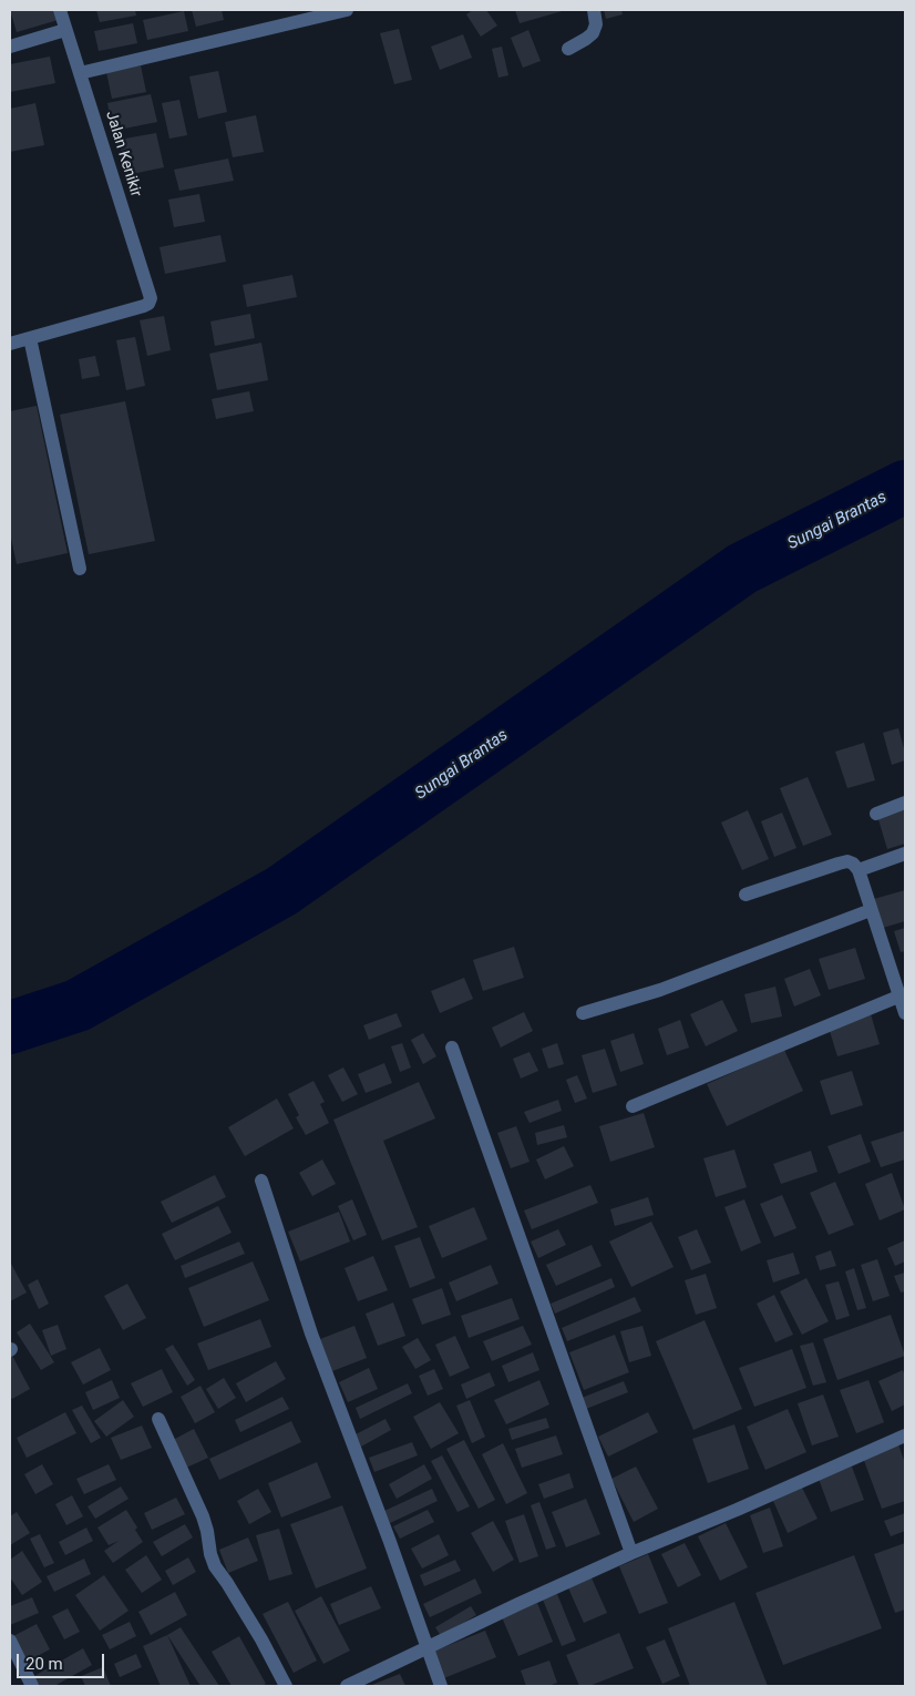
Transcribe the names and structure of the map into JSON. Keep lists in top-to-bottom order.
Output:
{
  "streets": {
    "street": ["Jalan Kenikir"]
  },
  "water": ["Sungai Brantas"],
  "scale_bar": "20 m"
}
